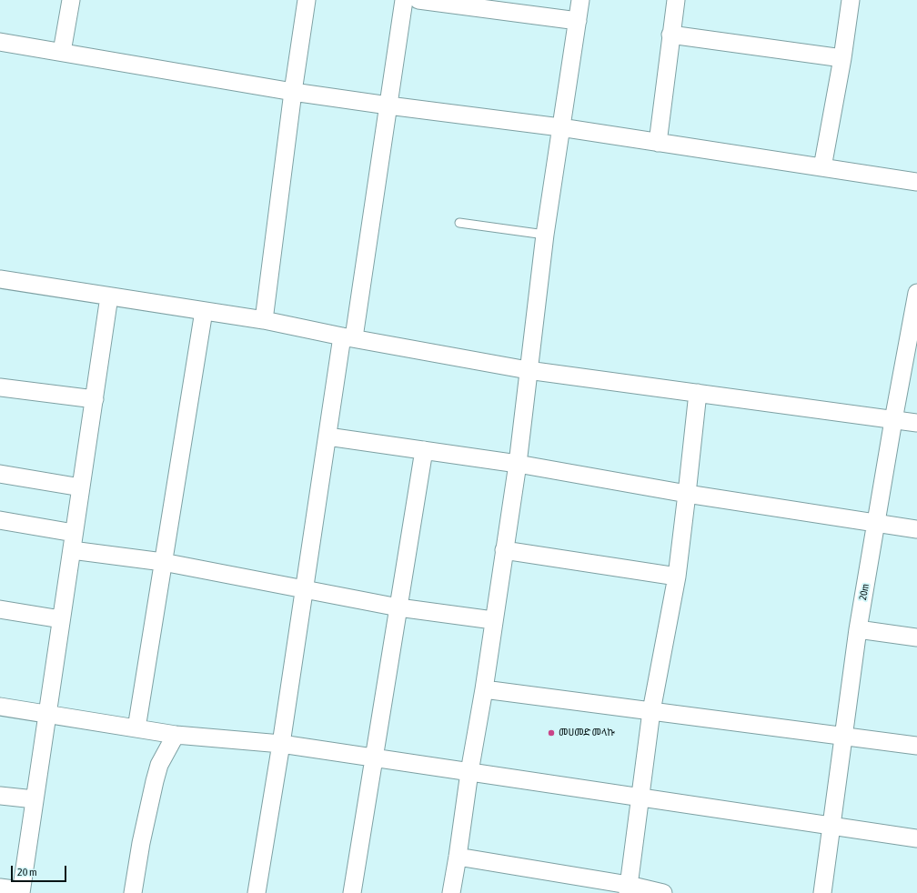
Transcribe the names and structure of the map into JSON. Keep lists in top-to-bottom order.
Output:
{
  "streets": {
    "street": ["20m"]
  },
  "places": ["መሀመድ መላኩ"],
  "scale_bar": "20 m"
}
